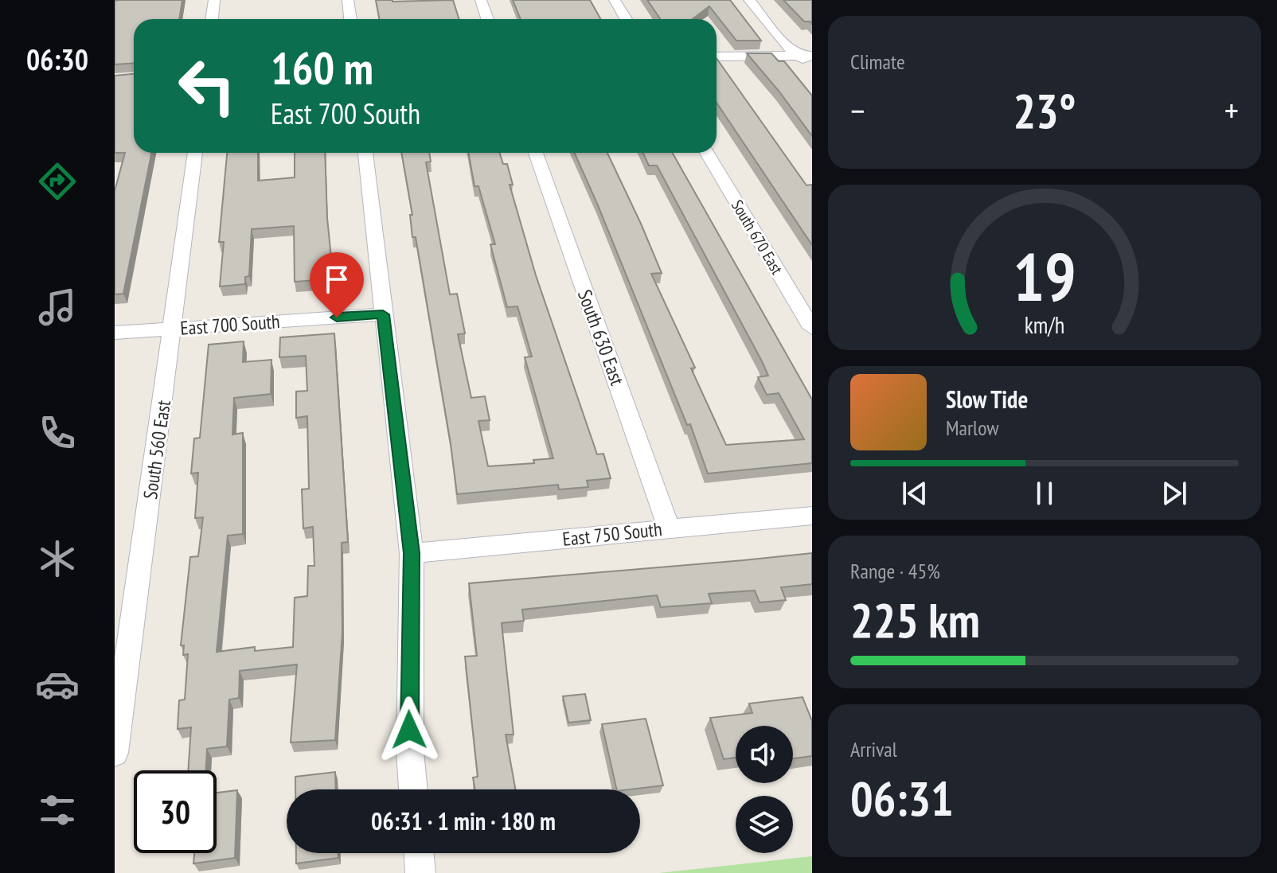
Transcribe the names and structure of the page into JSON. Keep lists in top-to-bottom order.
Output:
{
  "streets": {
    "street": [
      "South 670 East",
      "East 700 South",
      "South 630 East",
      "South 560 East",
      "East 750 South"
    ]
  },
  "crossings": [
    ["East 700 South", "South 560 East"],
    ["South 630 East", "East 750 South"]
  ],
  "page": {
    "tabs": "06:30",
    "tile": [
      "Climate",
      ["Range · 45%", "225 km"],
      ["Arrival", "06:31"]
    ],
    "turn": ["160 m", "East 700 South"],
    "heat": ["−", "23°", "+"],
    "song": ["Slow Tide", "Marlow"],
    "limit": "30",
    "trip": "06:31 · 1 min · 180 m",
    "gauge": ["19", "km/h"]
  }
}
